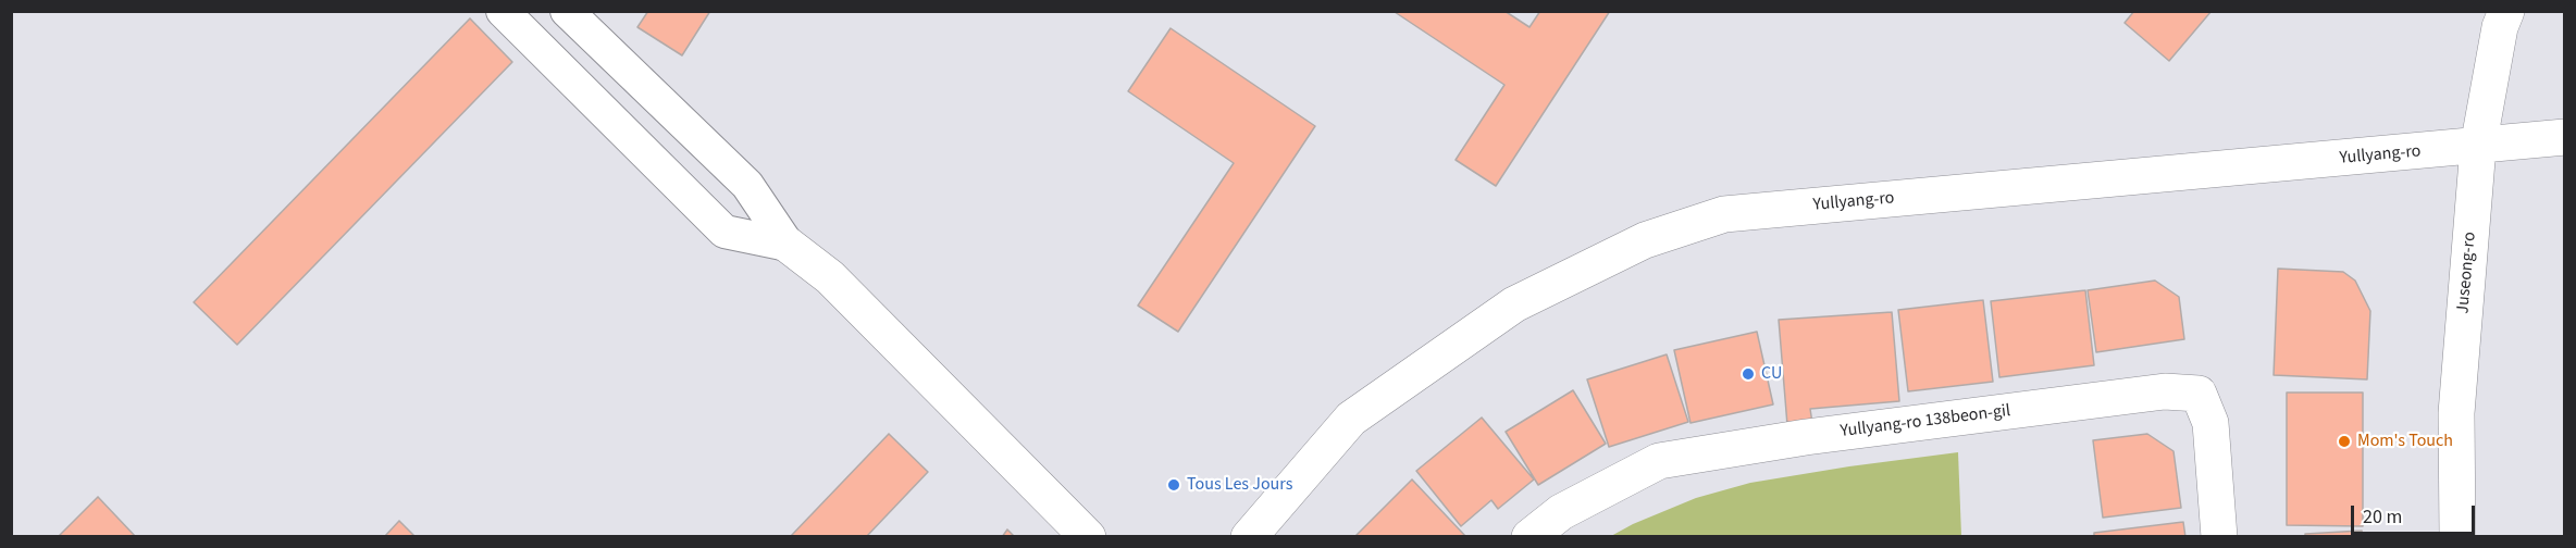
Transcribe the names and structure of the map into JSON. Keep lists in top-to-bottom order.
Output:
{
  "streets": {
    "street": ["Yullyang-ro", "Juseong-ro", "Yullyang-ro 138beon-gil"]
  },
  "crossings": [
    ["Yullyang-ro", "Juseong-ro"]
  ],
  "places": ["CU", "Mom's Touch", "Tous Les Jours"],
  "scale_bar": "20 m"
}
